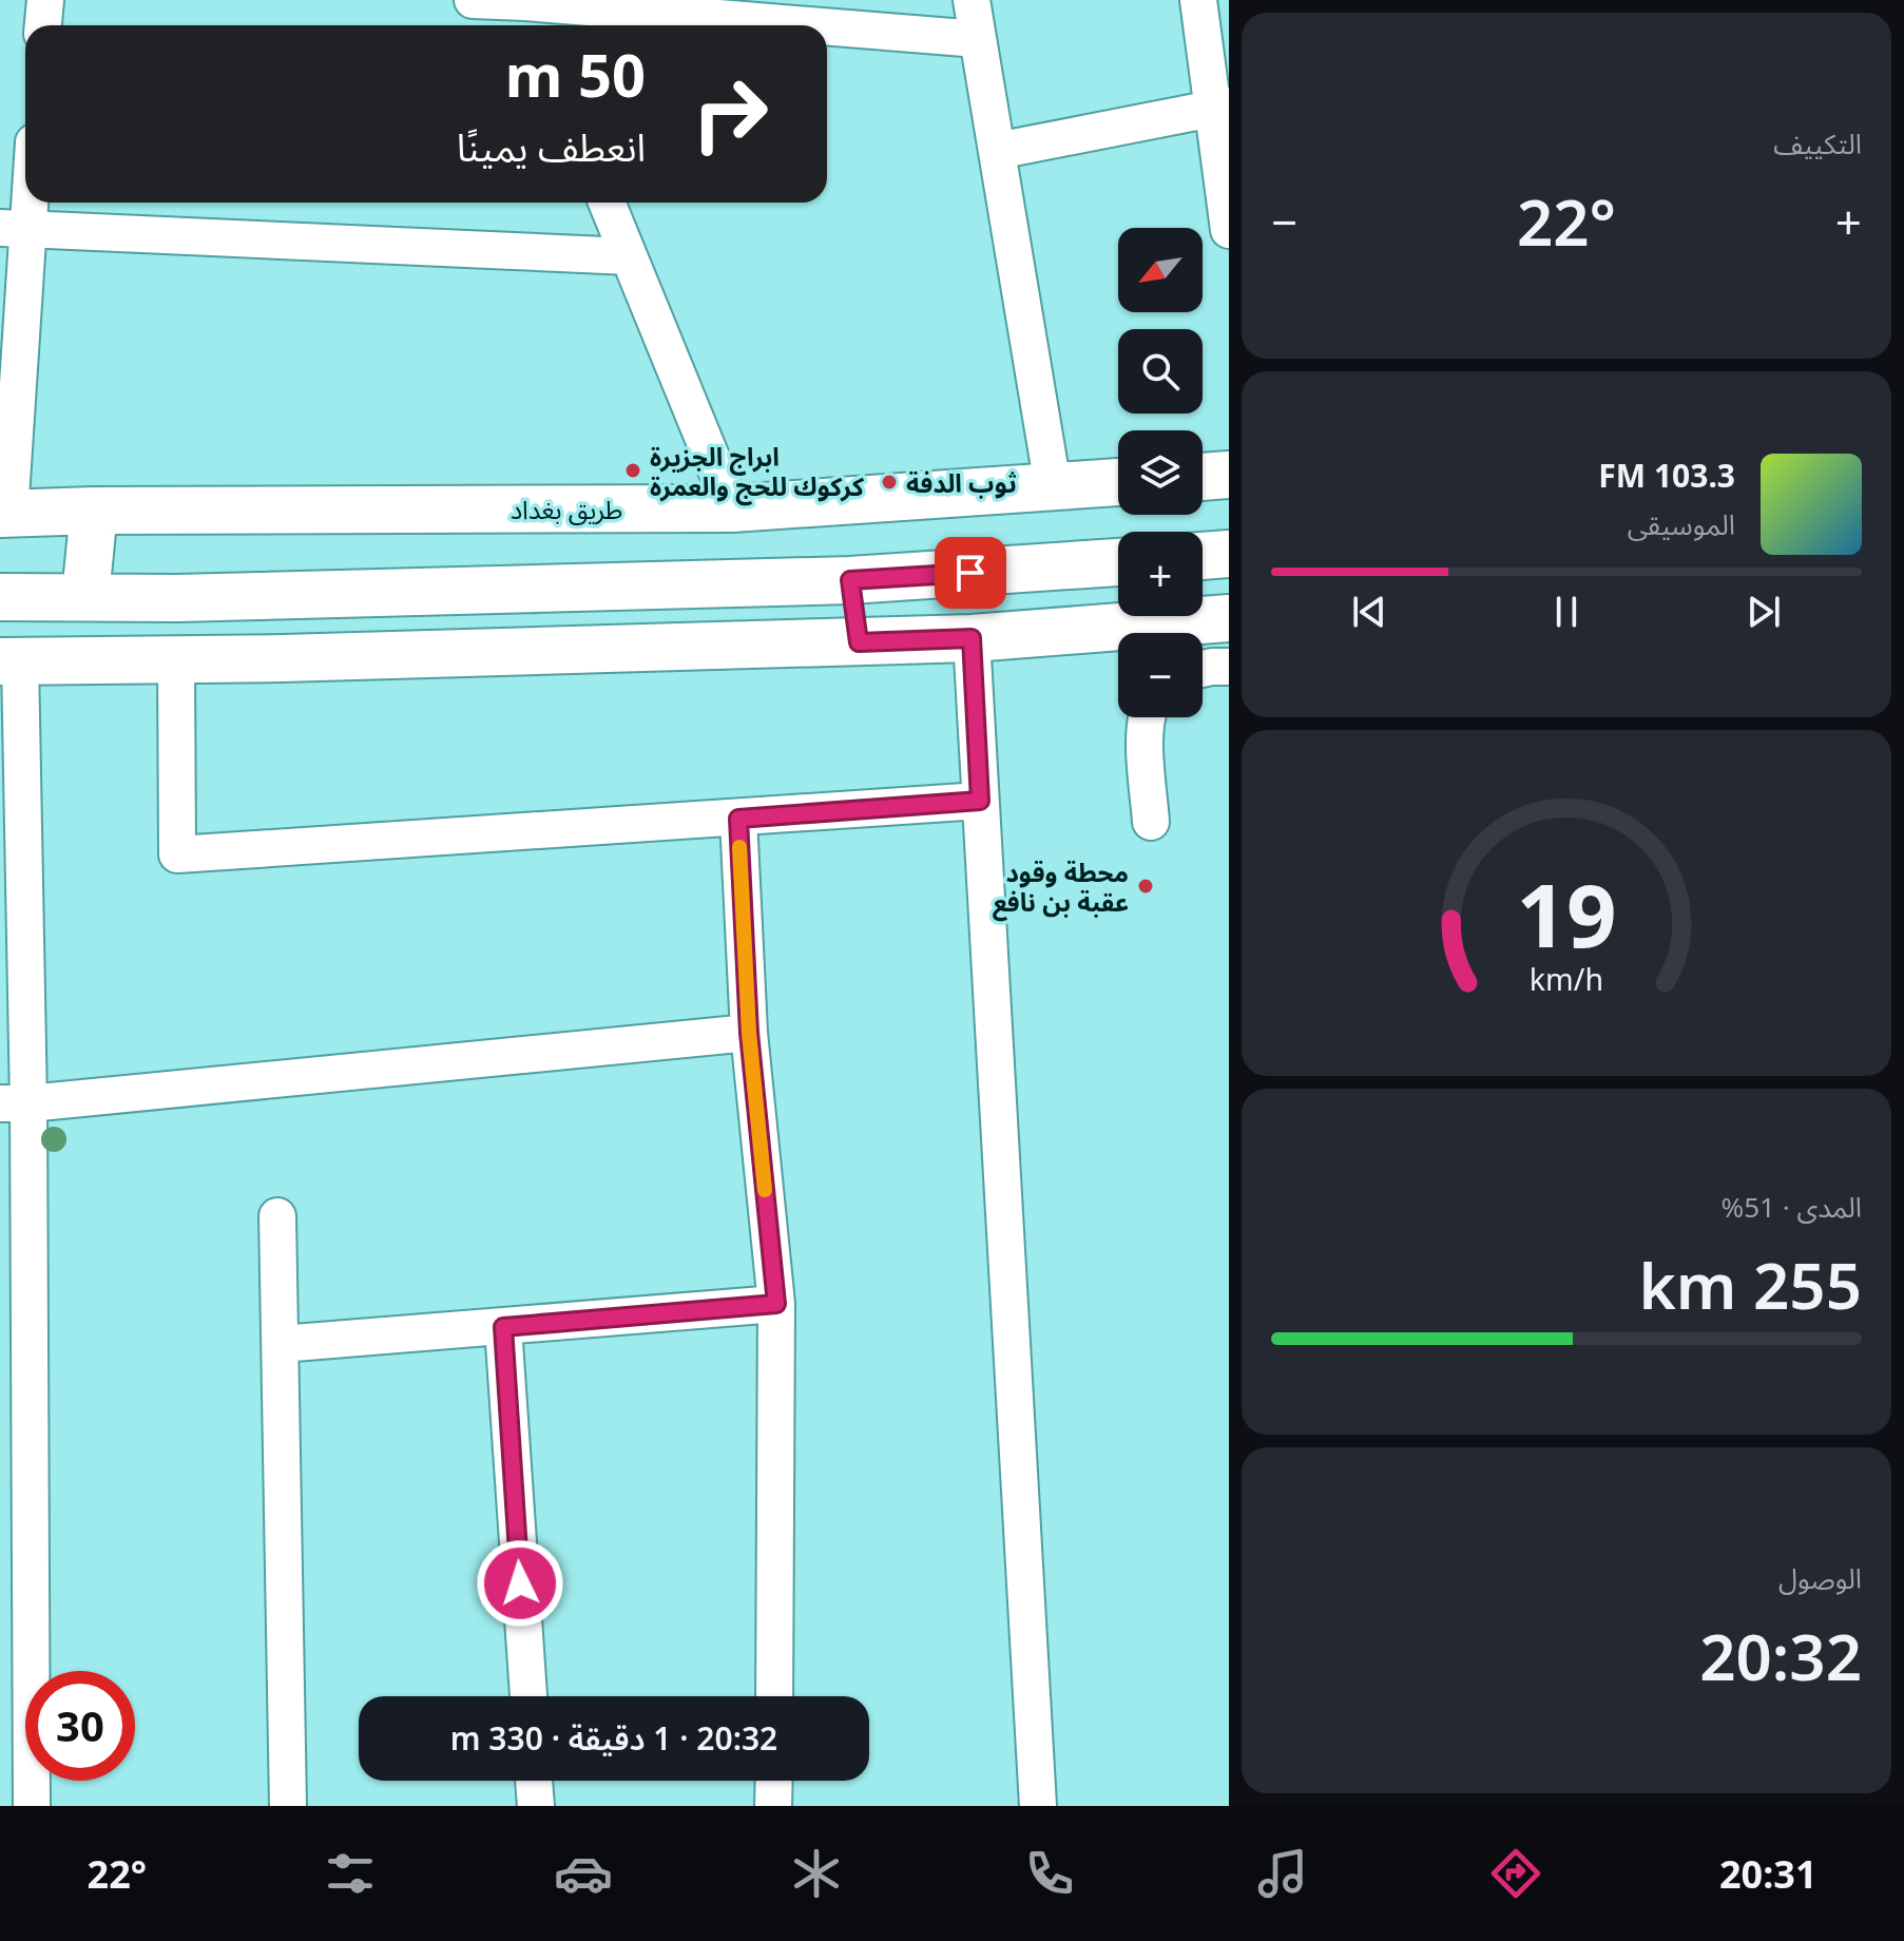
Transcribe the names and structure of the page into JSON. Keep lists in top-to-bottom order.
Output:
{
  "streets": {
    "main road": ["طريق بغداد"]
  },
  "places": ["ابراج الجزيرة كركوك للحج والعمرة", "ثوب الدفة", "محطة وقود عقبة بن نافع"],
  "north": "bottom left",
  "page": {
    "tile": [
      "التكييف",
      ["المدى · 51%", "255 km"],
      ["الوصول", "20:32"]
    ],
    "turn": ["50 m", "انعطف يمينًا"],
    "heat": ["−", "22°", "+"],
    "map_buttons": ["+", "−"],
    "song": ["103.3 FM", "الموسيقى"],
    "limit": "30",
    "trip": "20:32 · 1 دقيقة · 330 m",
    "tabs": ["20:31", "22°"],
    "gauge": ["19", "km/h"]
  }
}
